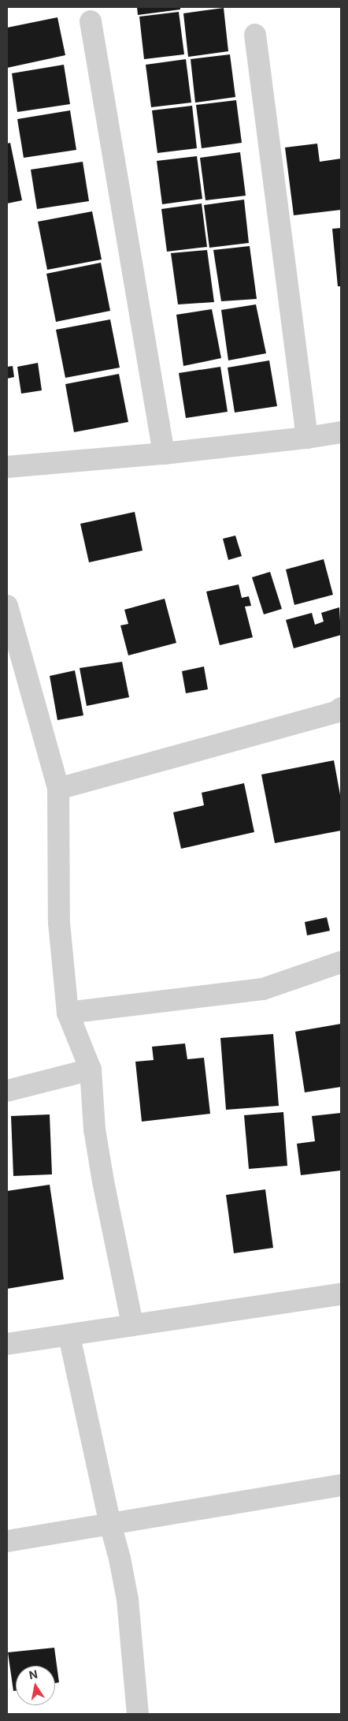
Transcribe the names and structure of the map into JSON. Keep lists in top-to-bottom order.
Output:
{
  "north": "top"
}
